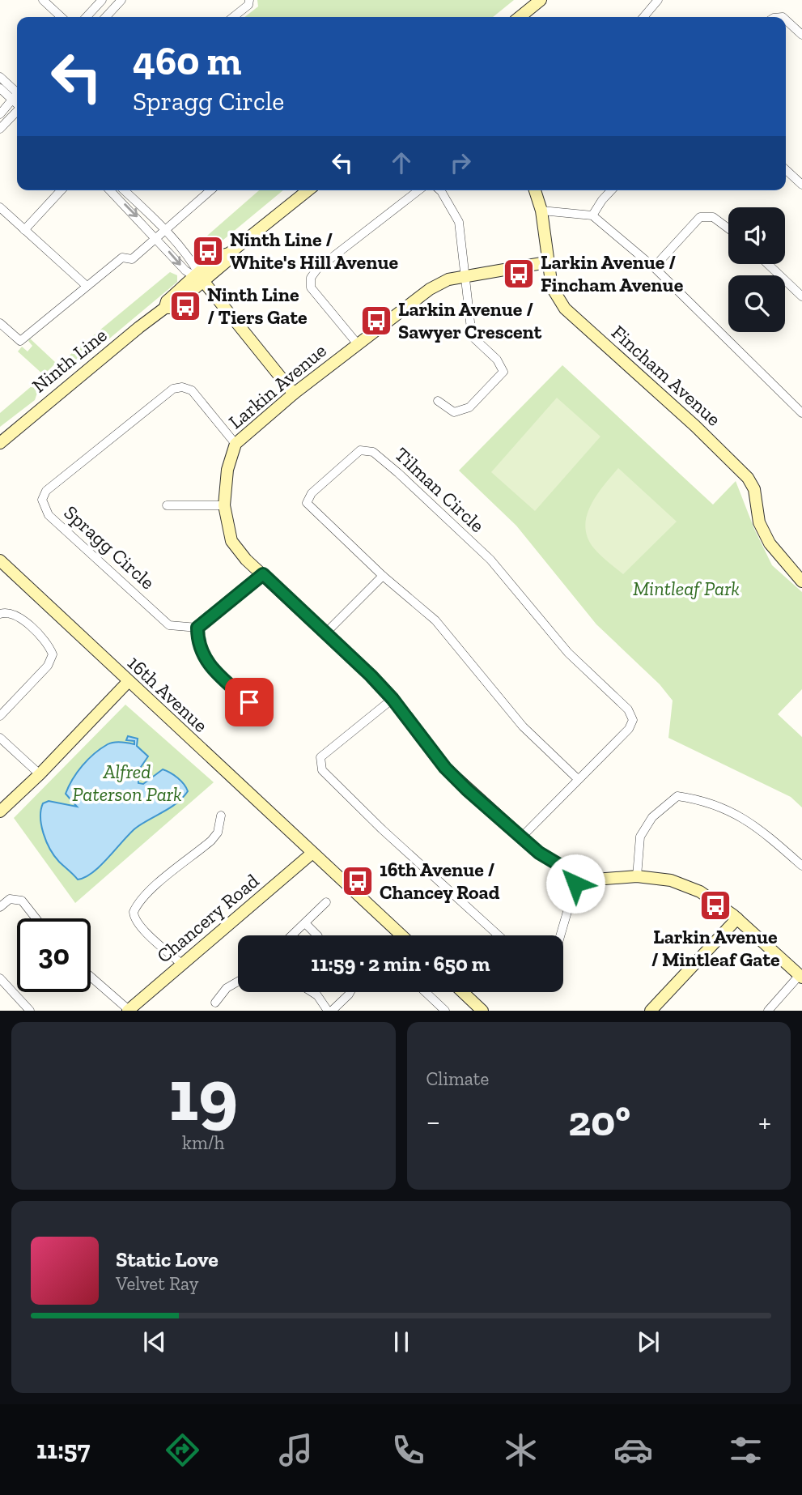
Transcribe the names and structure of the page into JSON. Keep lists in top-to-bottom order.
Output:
{
  "streets": {
    "street": [
      "Ninth Line",
      "Fincham Avenue",
      "Larkin Avenue",
      "Tilman Circle",
      "Spragg Circle",
      "16th Avenue",
      "Chancery Road"
    ]
  },
  "crossings": [
    ["Fincham Avenue", "Larkin Avenue"],
    ["Larkin Avenue", "Tilman Circle"],
    ["Larkin Avenue", "Spragg Circle"],
    ["16th Avenue", "Chancery Road"]
  ],
  "parks": ["Mintleaf Park", "Alfred Paterson Park"],
  "places": {
    "bus stop": [
      "Ninth Line / White's Hill Avenue",
      "Larkin Avenue / Fincham Avenue",
      "Ninth Line / Tiers Gate",
      "Larkin Avenue / Sawyer Crescent",
      "16th Avenue / Chancey Road",
      "Larkin Avenue / Mintleaf Gate"
    ]
  },
  "page": {
    "turn": ["460 m", "Spragg Circle"],
    "limit": "30",
    "trip": "11:59 · 2 min · 650 m",
    "tile": [
      ["19", "km/h"],
      "Climate"
    ],
    "heat": ["−", "20°", "+"],
    "song": ["Static Love", "Velvet Ray"],
    "tabs": "11:57"
  }
}
